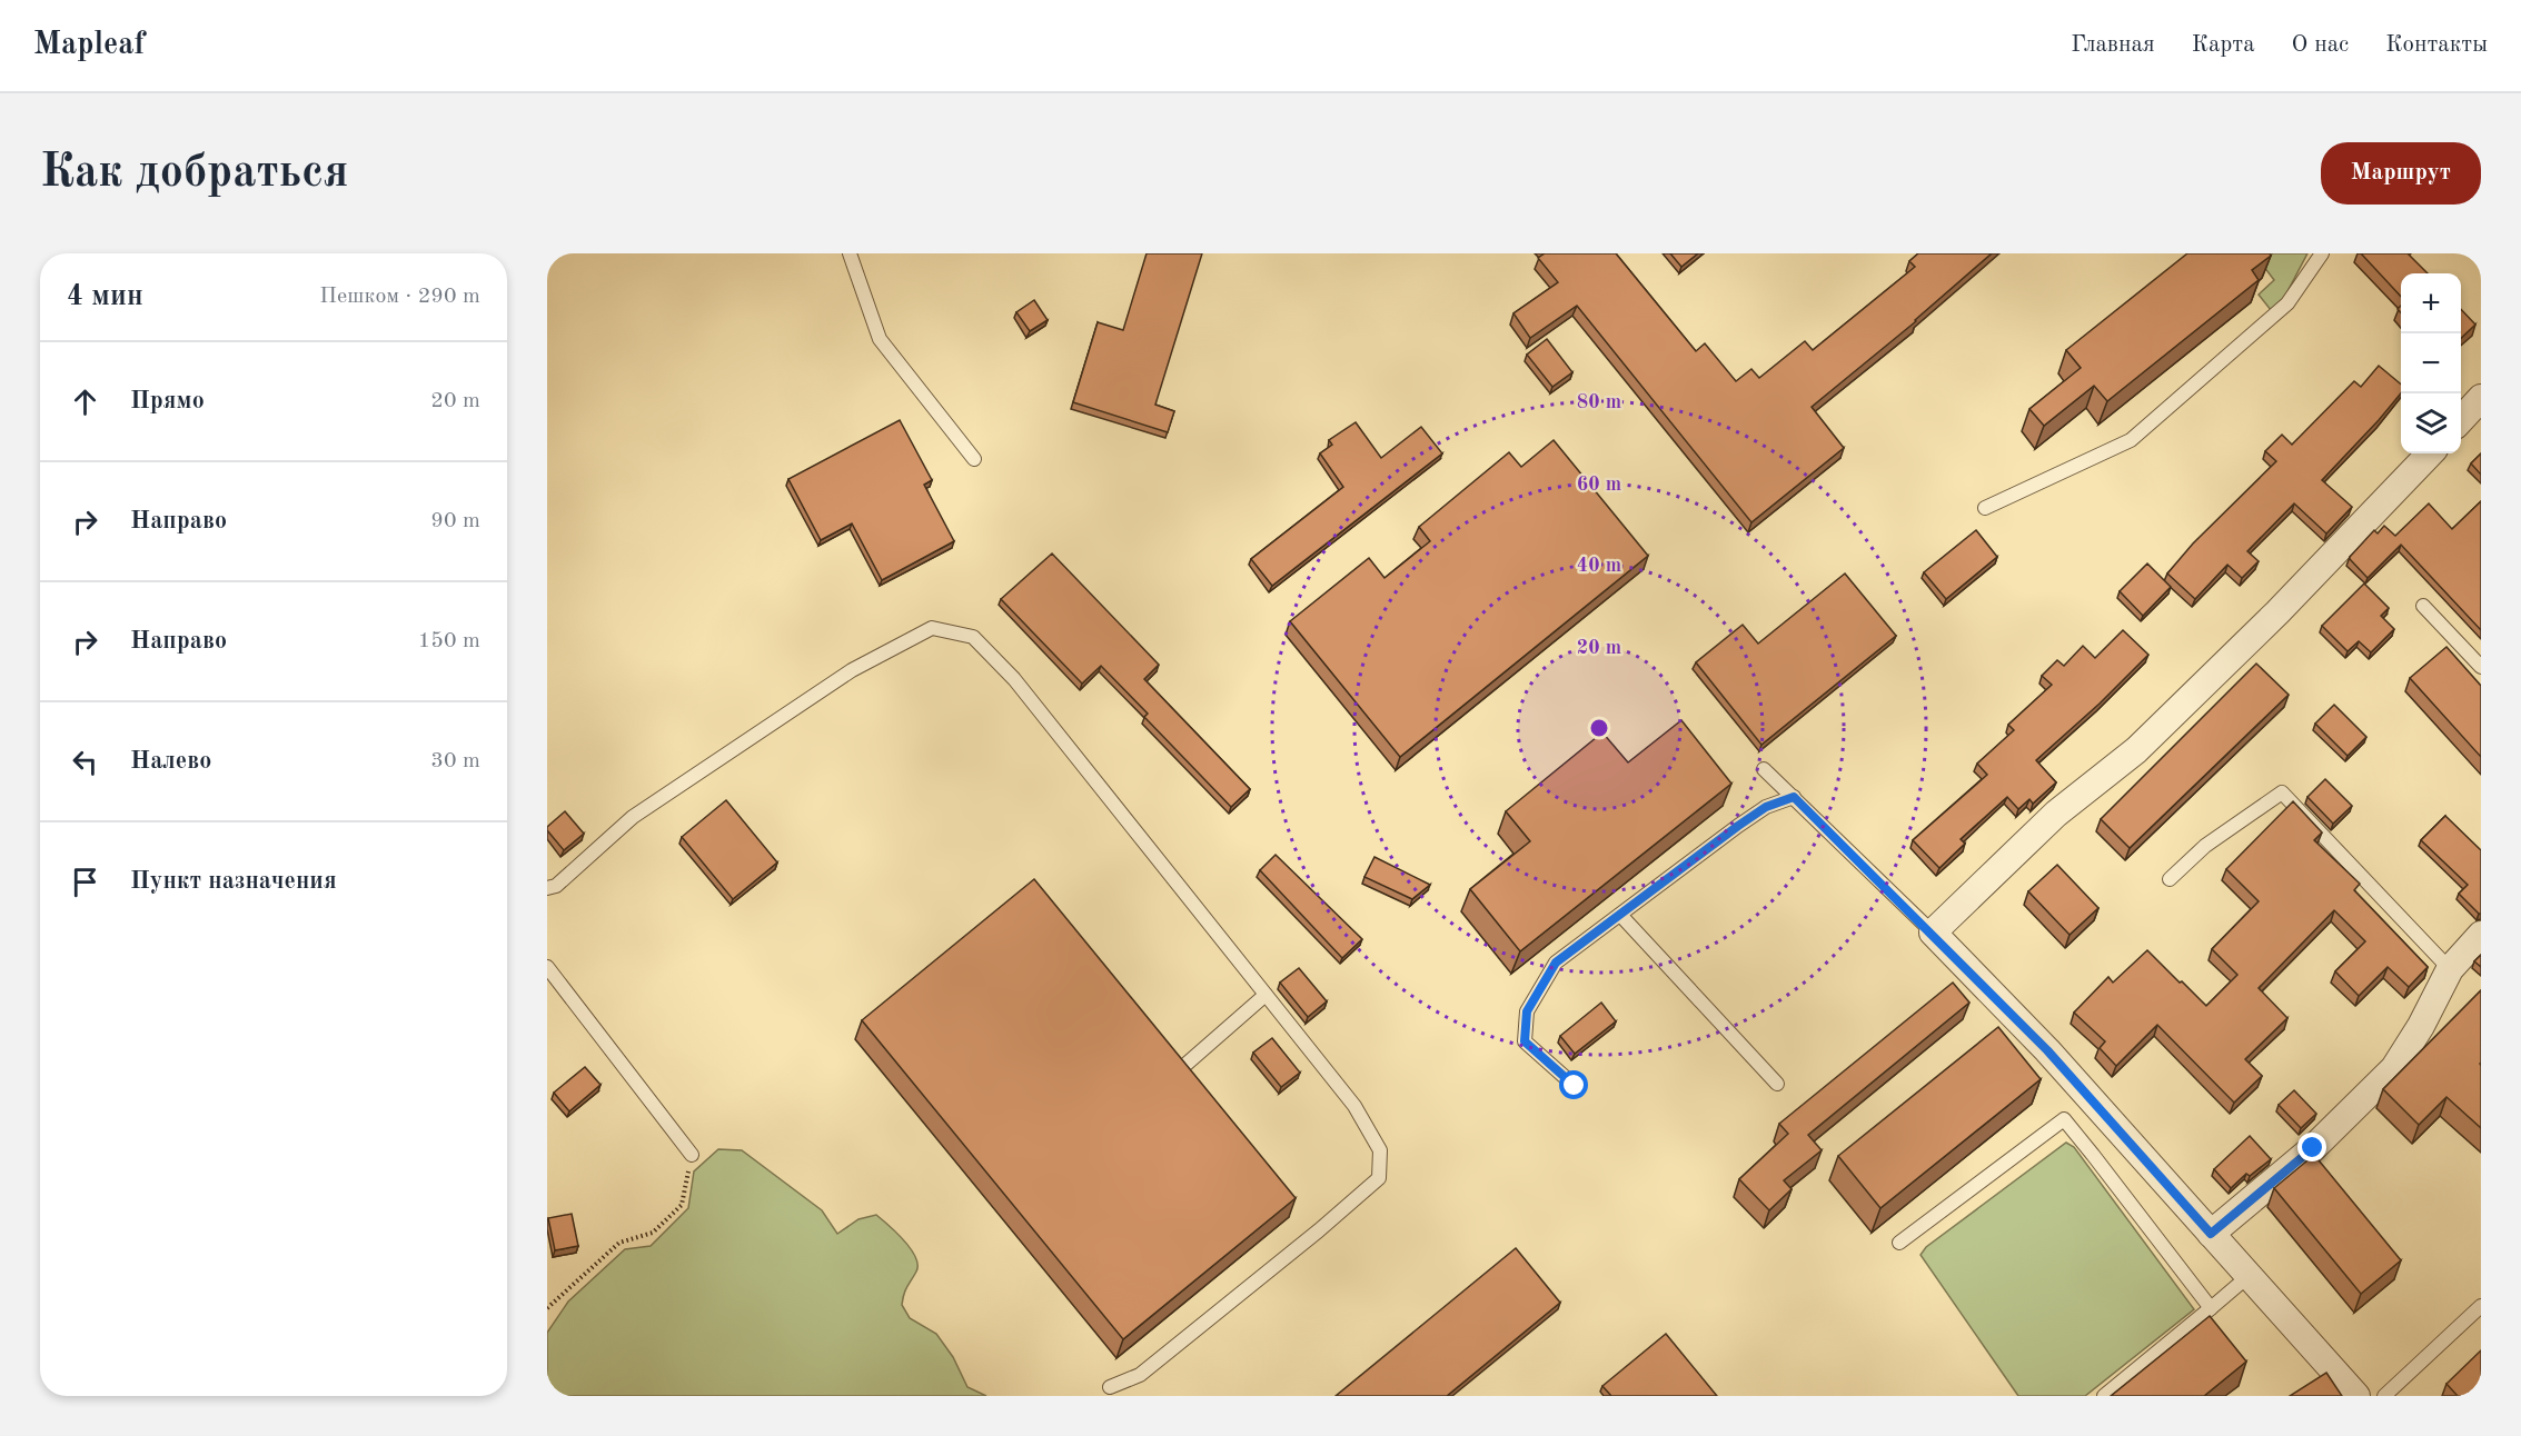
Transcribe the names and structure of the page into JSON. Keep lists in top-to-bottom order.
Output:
{
  "page": {
    "header": "Mapleaf",
    "nav": [
      "Главная",
      "Карта",
      "О нас",
      "Контакты"
    ],
    "buttons": "Маршрут",
    "title": "Как добраться",
    "heading": ["4 мин", "Пешком · 290 m"],
    "map_buttons": ["+", "−"],
    "list": [
      ["Прямо", "20 m"],
      ["Направо", "90 m"],
      ["Направо", "150 m"],
      ["Налево", "30 m"],
      "Пункт назначения"
    ]
  },
  "rings": [
    "80 m",
    "60 m",
    "40 m",
    "20 m"
  ]
}
